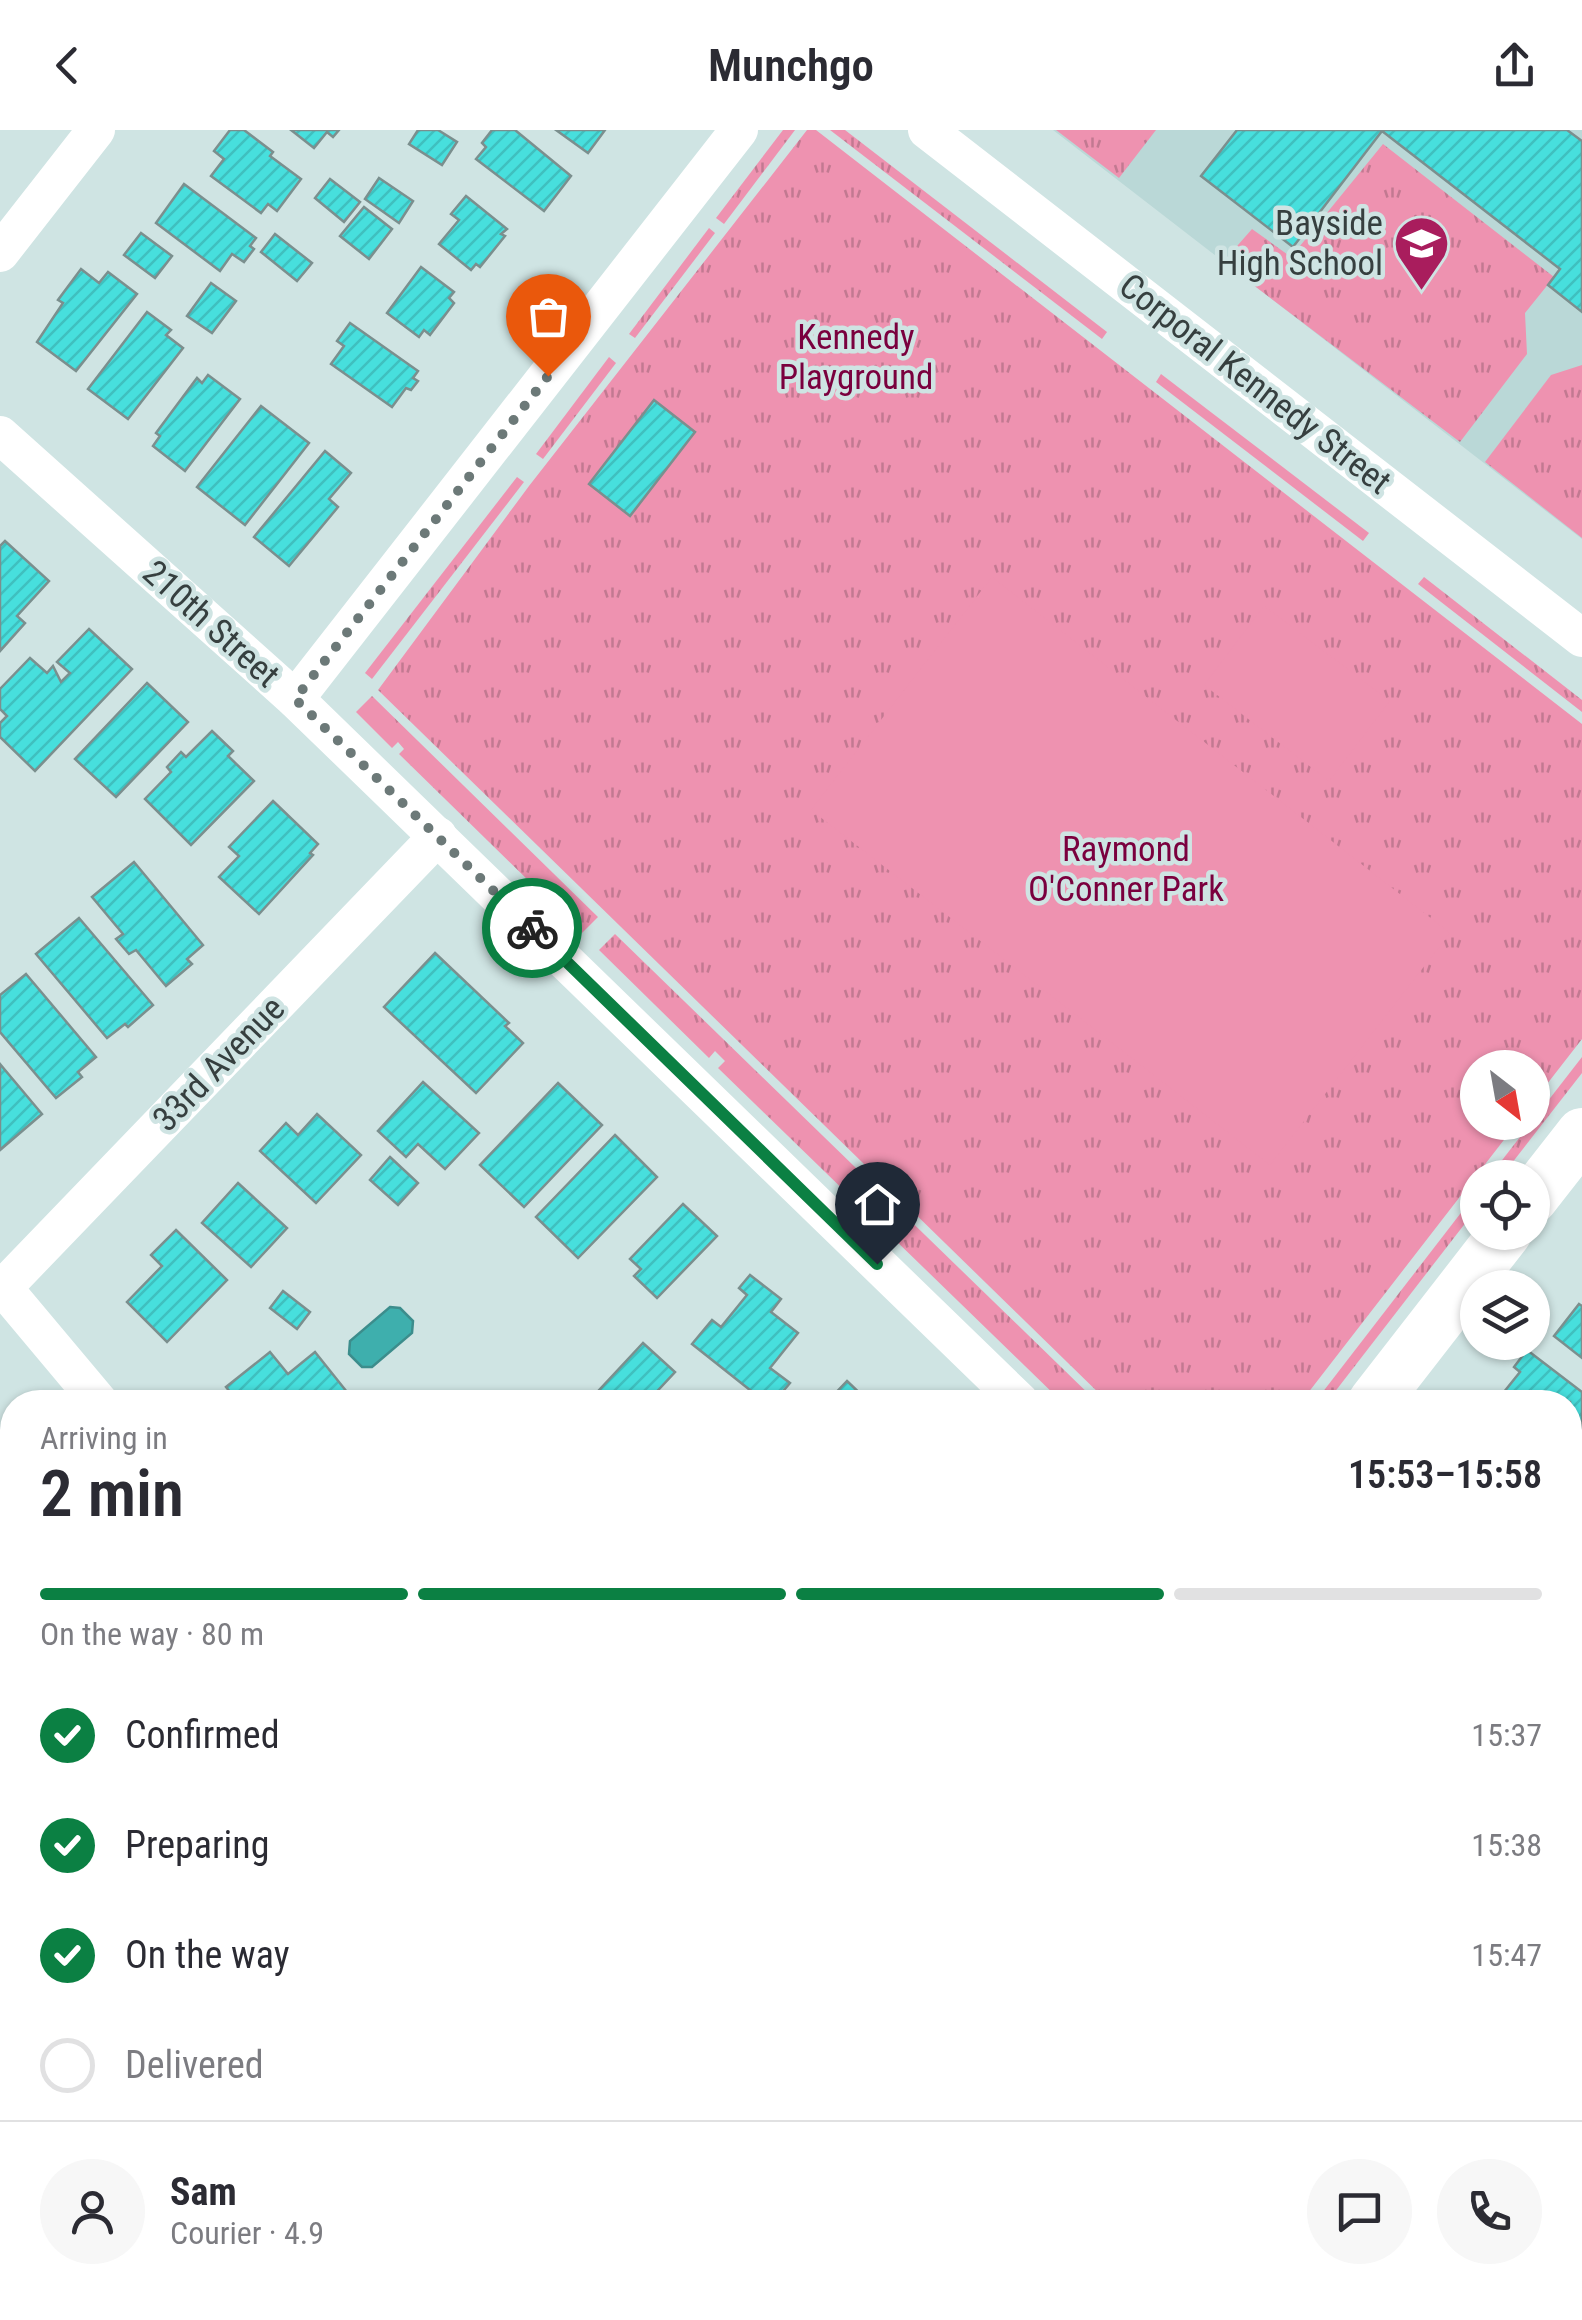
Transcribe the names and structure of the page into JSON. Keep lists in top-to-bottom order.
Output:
{
  "streets": {
    "street": ["Corporal Kennedy Street", "210th Street", "33rd Avenue"]
  },
  "crossings": [
    ["210th Street", "33rd Avenue"]
  ],
  "parks": ["Kennedy Playground", "Raymond O'Conner Park"],
  "places": {
    "school or university": ["Bayside High School"]
  },
  "north": "bottom right",
  "page": {
    "header": "Munchgo",
    "heading": ["2 min", "Arriving in", "15:53–15:58"],
    "panel": ["Sam", "Courier · 4.9"],
    "bar": "On the way · 80 m",
    "list": [
      ["Confirmed", "15:37"],
      ["Preparing", "15:38"],
      ["On the way", "15:47"],
      "Delivered"
    ]
  }
}
